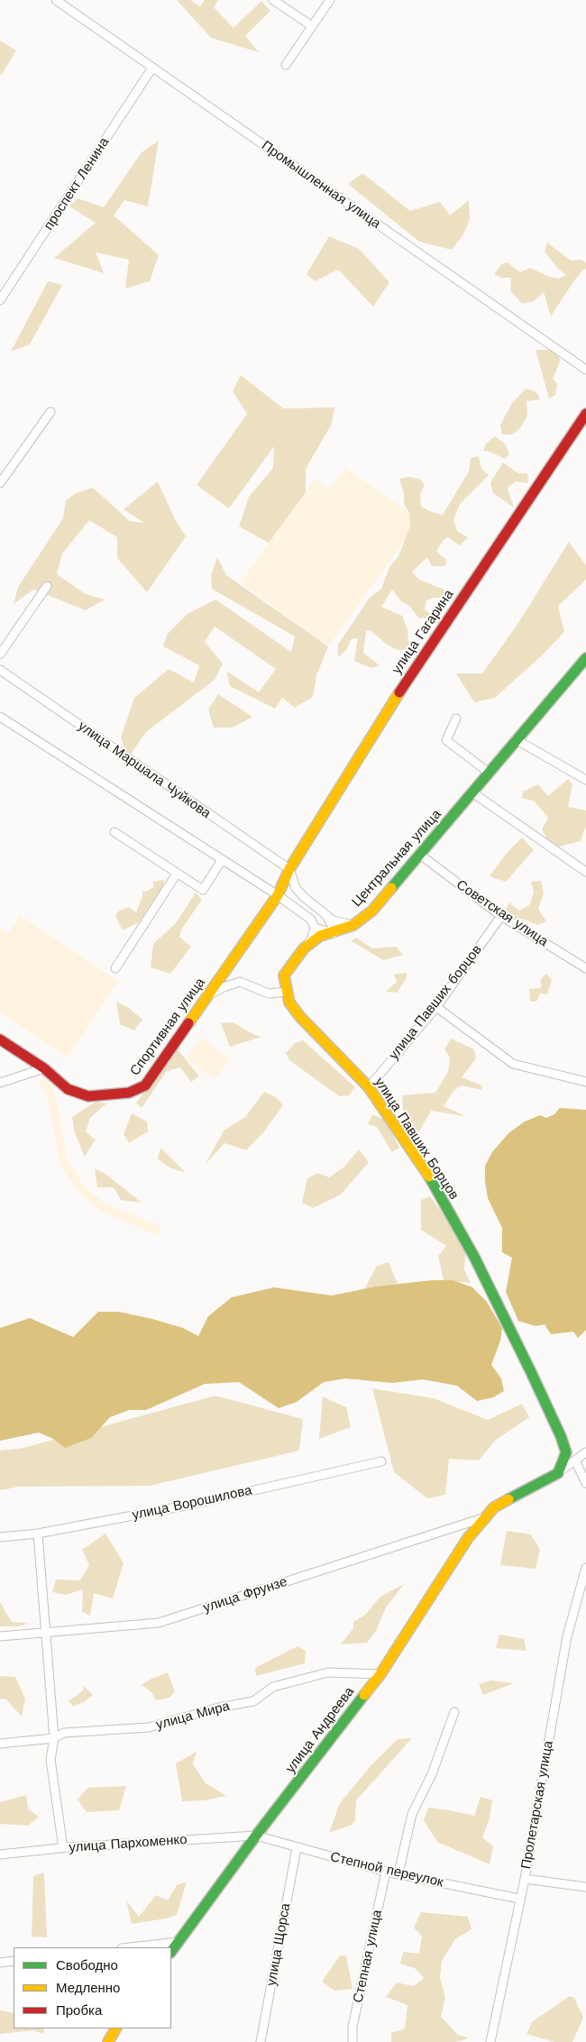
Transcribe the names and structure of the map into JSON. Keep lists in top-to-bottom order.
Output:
{
  "streets": {
    "main road": [
      "улица Гагарина",
      "Центральная улица",
      "Спортивная улица",
      "улица Павших Борцов",
      "улица Андреева"
    ],
    "street": [
      "проспект Ленина",
      "Промышленная улица",
      "улица Маршала Чуйкова",
      "Советская улица",
      "улица Павших борцов",
      "улица Ворошилова",
      "улица Фрунзе",
      "улица Мира",
      "Пролетарская улица",
      "улица Пархоменко",
      "Степной переулок",
      "улица Щорса",
      "Степная улица"
    ]
  },
  "crossings": [
    ["проспект Ленина", "Промышленная улица"],
    ["улица Гагарина", "улица Маршала Чуйкова"],
    ["улица Гагарина", "Спортивная улица"],
    ["Центральная улица", "Советская улица"],
    ["Центральная улица", "улица Павших Борцов"],
    ["Советская улица", "улица Павших борцов"],
    ["улица Павших борцов", "улица Павших Борцов"],
    ["улица Павших Борцов", "улица Андреева"],
    ["улица Фрунзе", "улица Андреева"],
    ["улица Мира", "улица Андреева"],
    ["улица Андреева", "улица Пархоменко"],
    ["улица Андреева", "Степной переулок"],
    ["Пролетарская улица", "Степной переулок"],
    ["улица Пархоменко", "Степной переулок"],
    ["Степной переулок", "улица Щорса"],
    ["Степной переулок", "Степная улица"]
  ],
  "legend": ["Свободно", "Медленно", "Пробка"]
}
